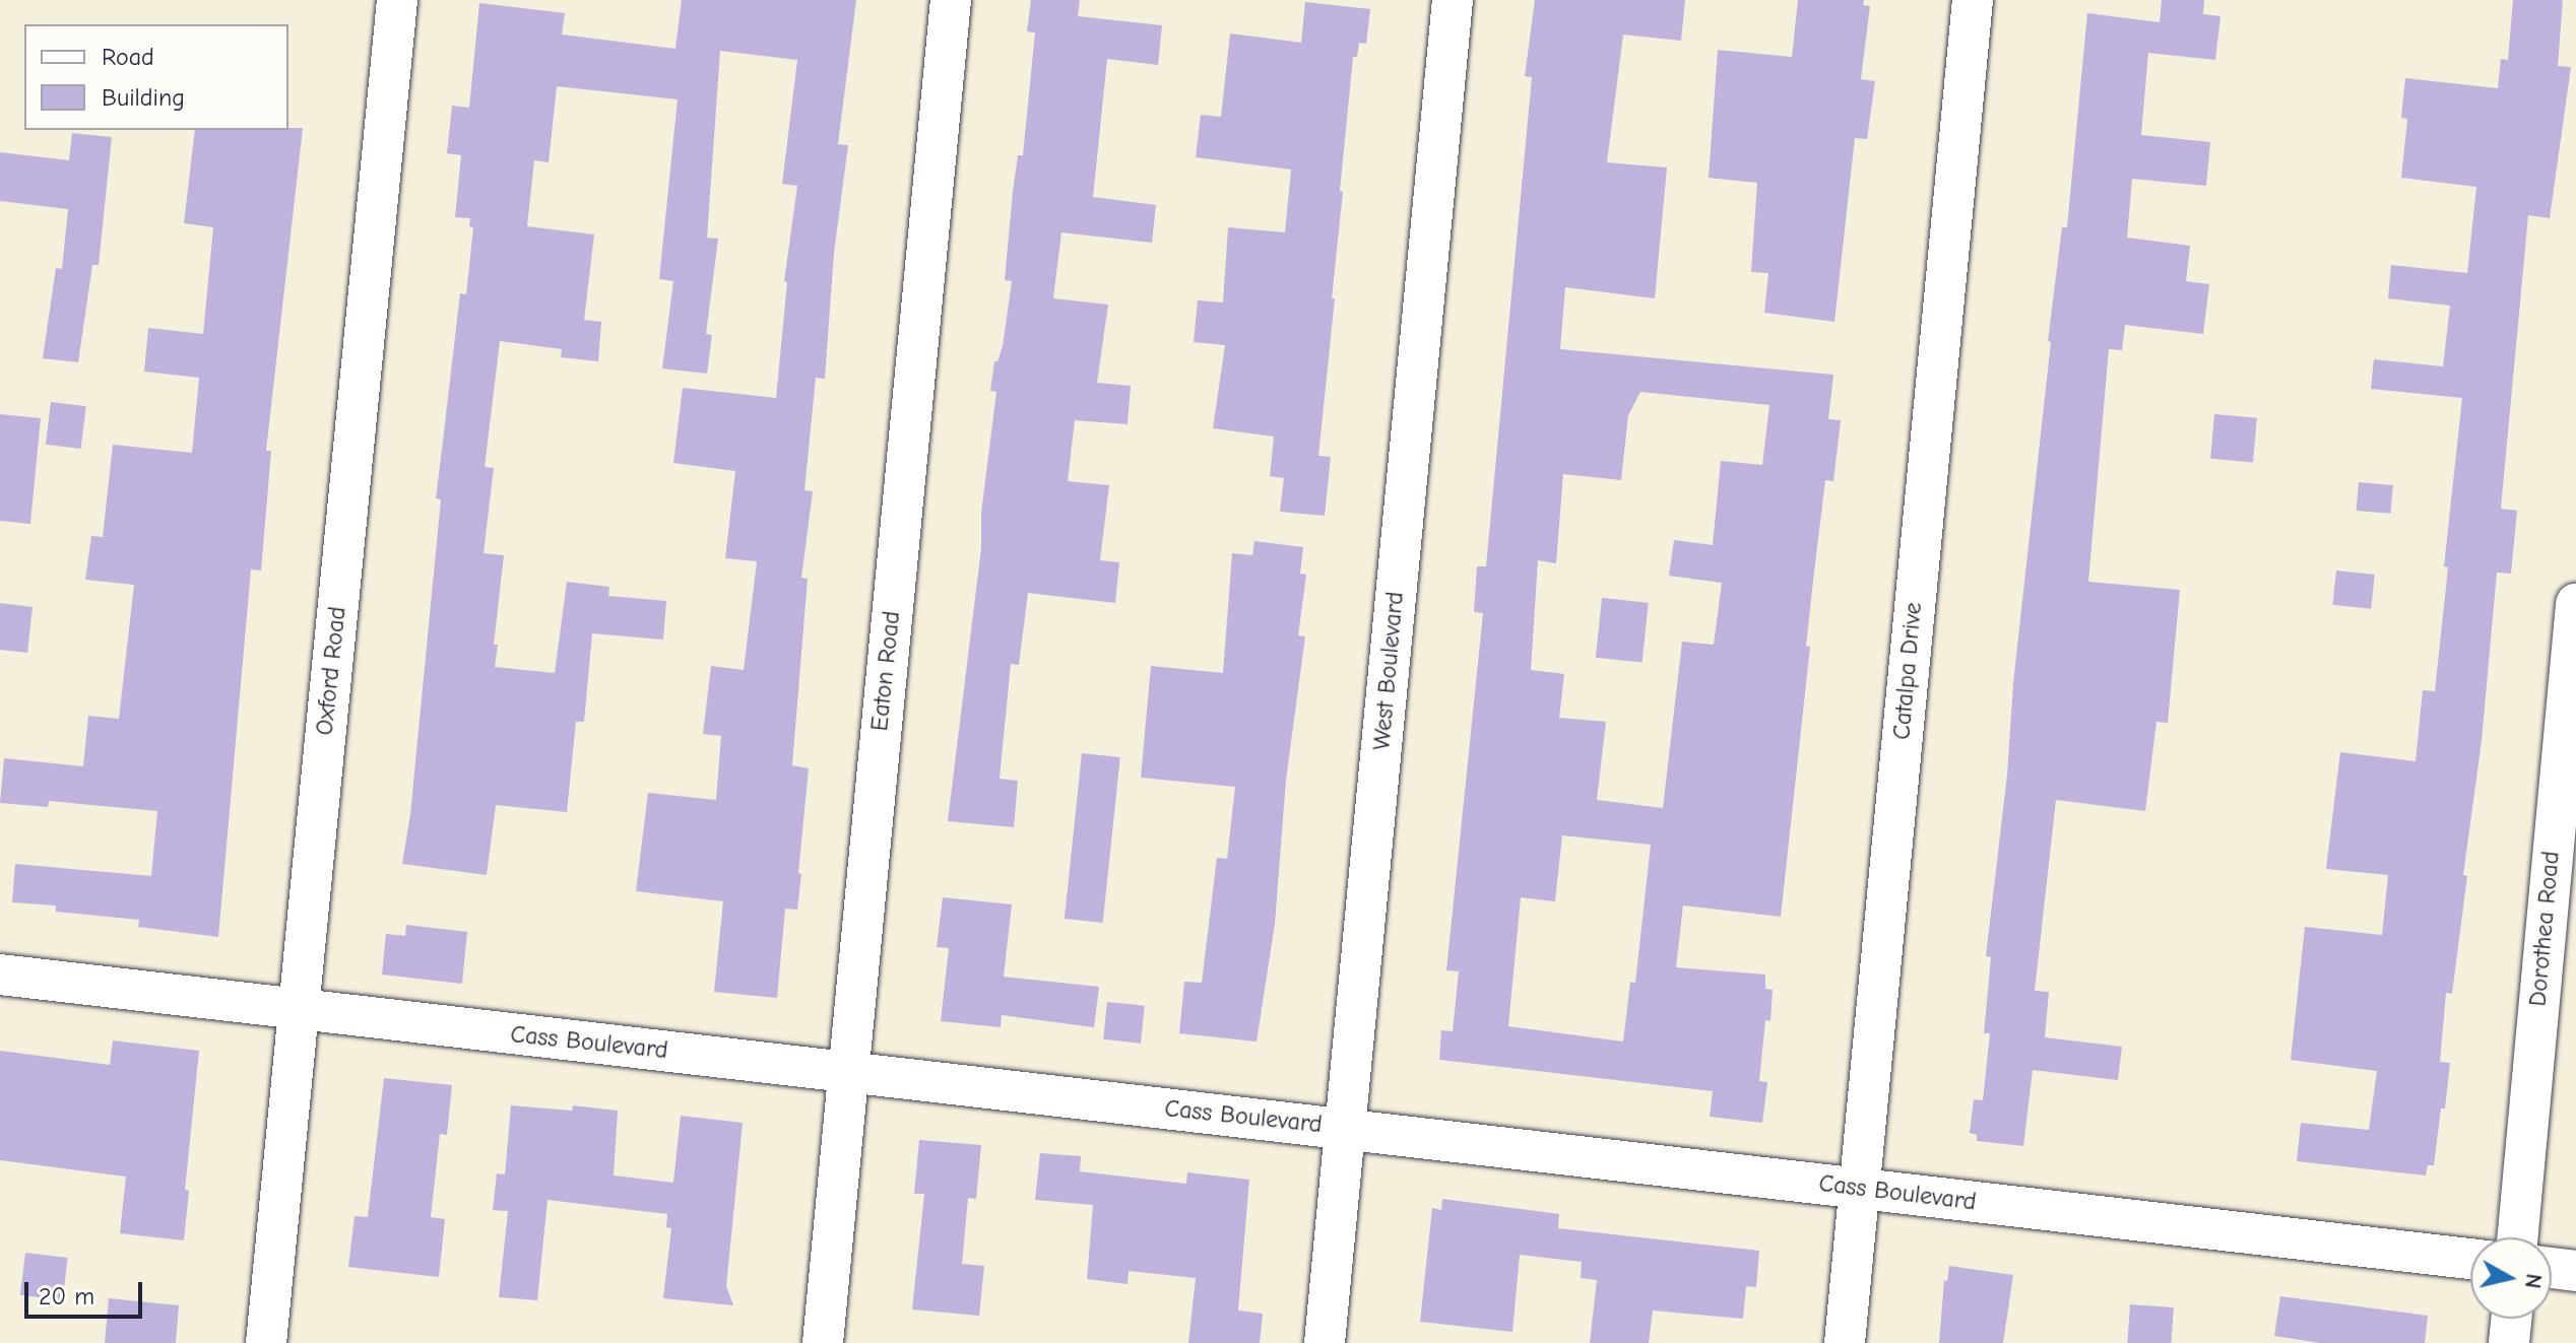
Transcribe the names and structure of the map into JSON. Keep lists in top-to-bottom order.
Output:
{
  "streets": {
    "street": [
      "Oxford Road",
      "Eaton Road",
      "West Boulevard",
      "Catalpa Drive",
      "Dorothea Road",
      "Cass Boulevard"
    ]
  },
  "crossings": [
    ["Oxford Road", "Cass Boulevard"],
    ["Eaton Road", "Cass Boulevard"],
    ["West Boulevard", "Cass Boulevard"],
    ["Catalpa Drive", "Cass Boulevard"]
  ],
  "legend": ["Road", "Building"],
  "scale_bar": "20 m",
  "north": "right"
}
